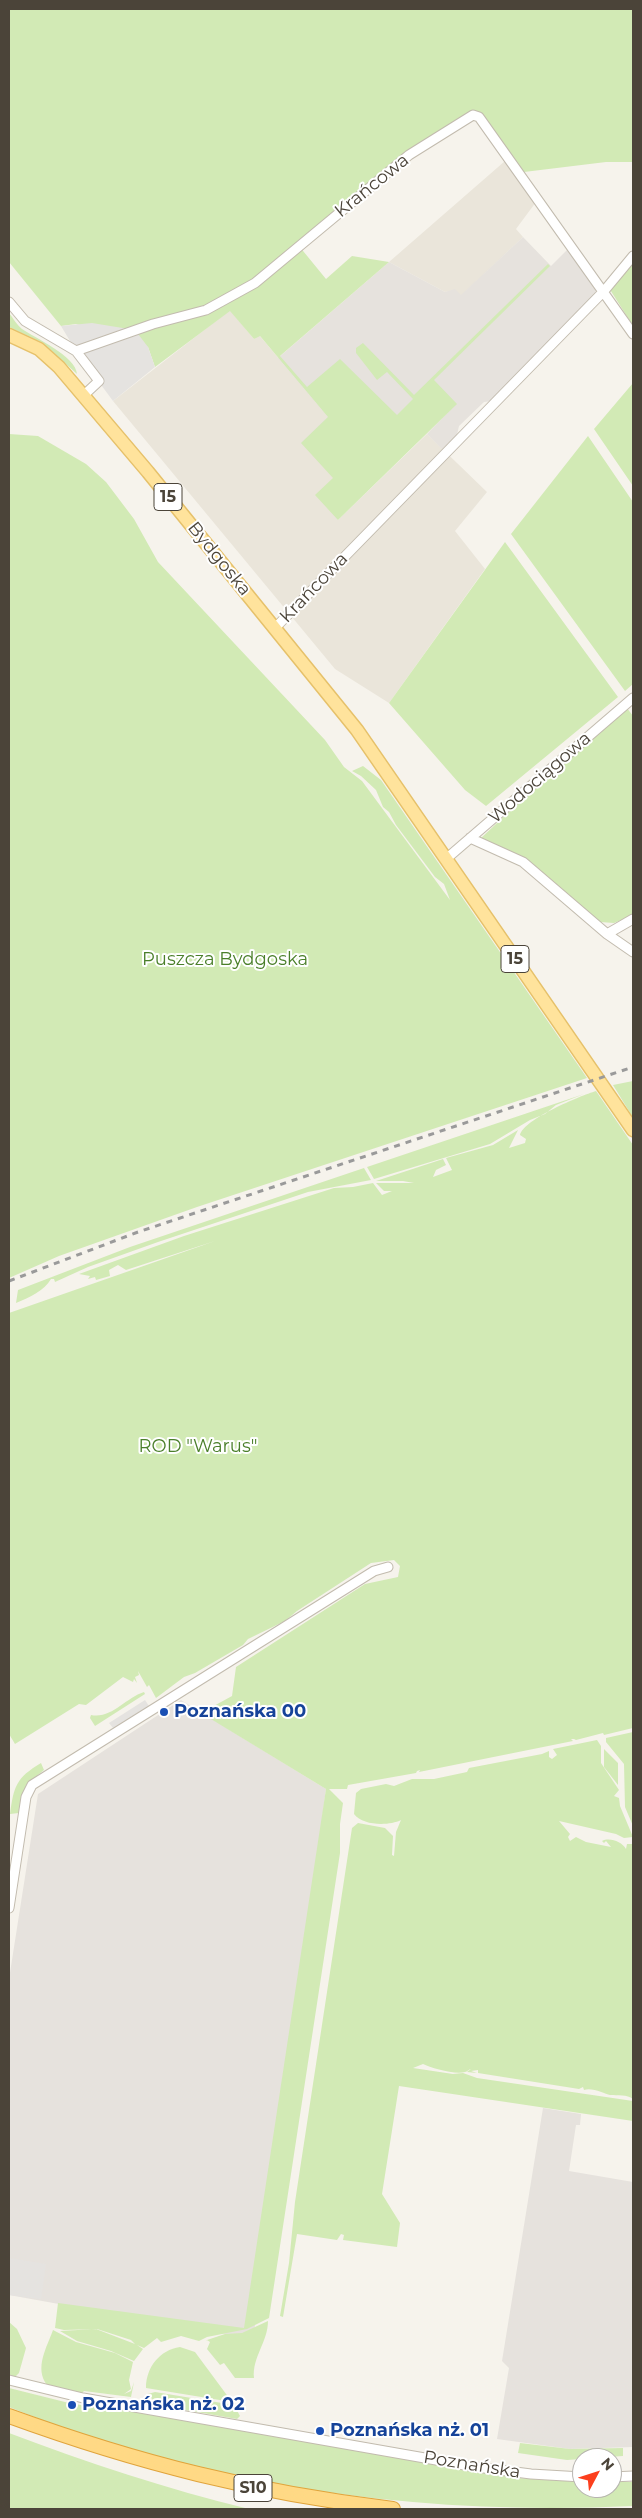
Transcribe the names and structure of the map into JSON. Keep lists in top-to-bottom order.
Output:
{
  "streets": {
    "highway": ["S10"],
    "main road": ["15", "Bydgoska"],
    "street": ["Krańcowa", "Wodociągowa", "Poznańska"]
  },
  "crossings": [
    ["Krańcowa", "Bydgoska"],
    ["15", "Bydgoska"],
    ["15", "Wodociągowa"],
    ["Bydgoska", "Wodociągowa"]
  ],
  "parks": ["Puszcza Bydgoska", "ROD \"Warus\""],
  "places": ["Poznańska 00", "Poznańska nż. 02", "Poznańska nż. 01"],
  "north": "top right"
}
